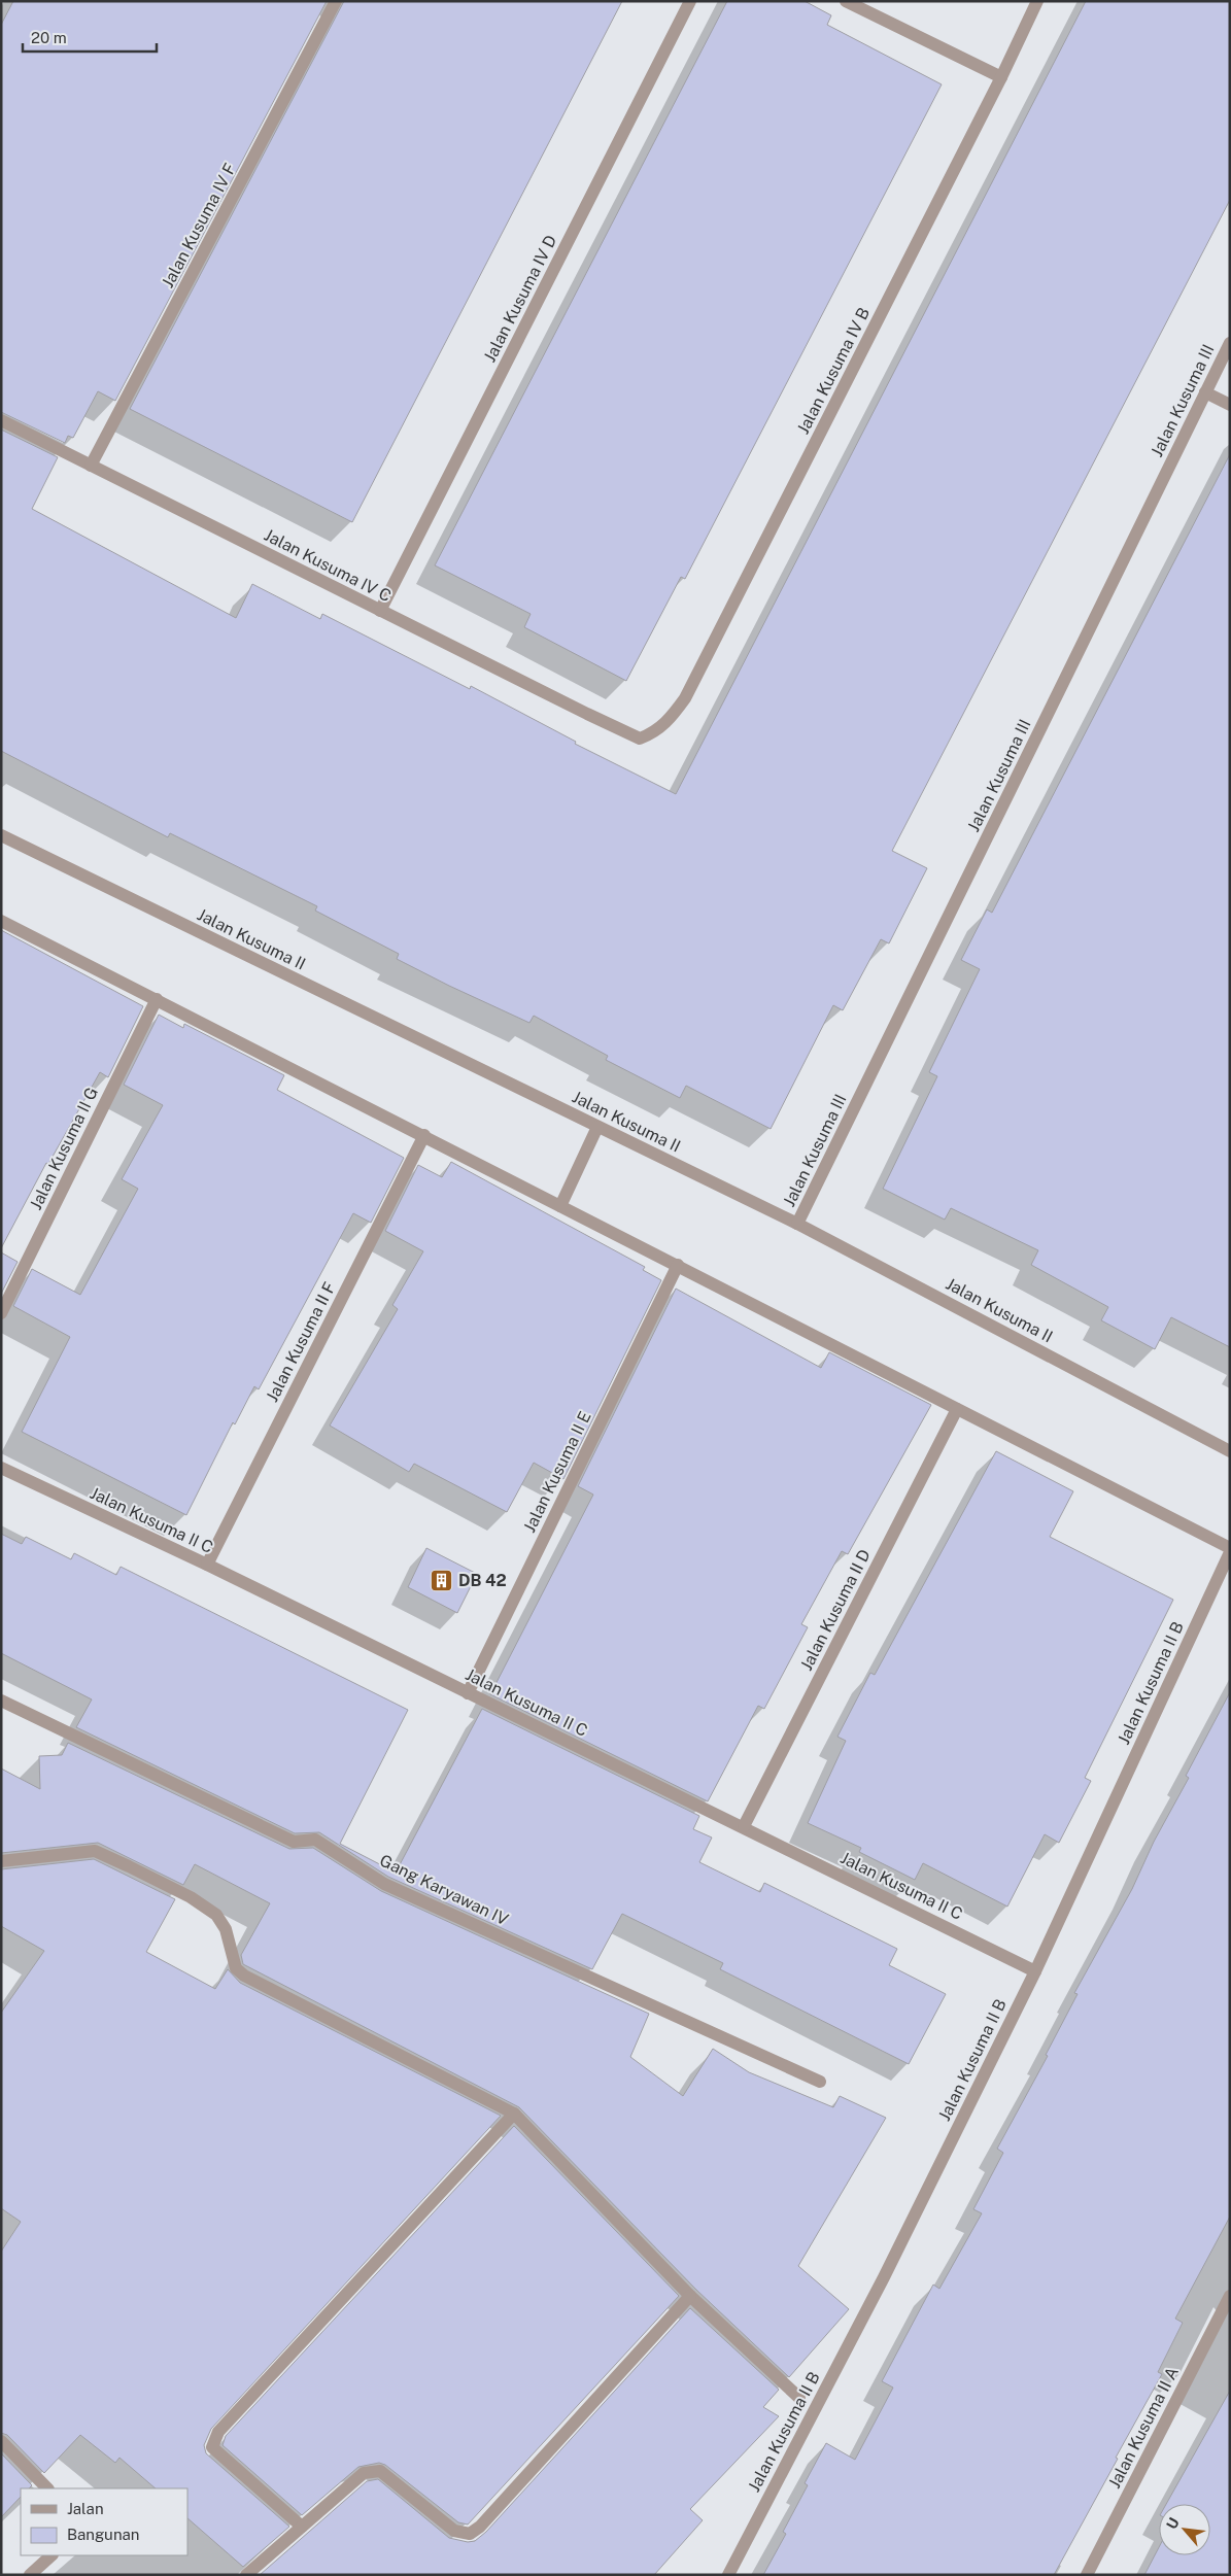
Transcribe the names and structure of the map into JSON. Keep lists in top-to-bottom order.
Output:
{
  "streets": {
    "street": [
      "Jalan Kusuma IV F",
      "Jalan Kusuma IV D",
      "Jalan Kusuma IV B",
      "Jalan Kusuma III",
      "Jalan Kusuma IV C",
      "Jalan Kusuma II",
      "Jalan Kusuma II G",
      "Jalan Kusuma II F",
      "Jalan Kusuma II E",
      "Jalan Kusuma II C",
      "Jalan Kusuma II D",
      "Jalan Kusuma II B",
      "Gang Karyawan IV",
      "Jalan Kusuma II A"
    ]
  },
  "crossings": [
    ["Jalan Kusuma IV F", "Jalan Kusuma IV C"],
    ["Jalan Kusuma IV D", "Jalan Kusuma IV C"],
    ["Jalan Kusuma IV B", "Jalan Kusuma IV C"],
    ["Jalan Kusuma III", "Jalan Kusuma II"],
    ["Jalan Kusuma II F", "Jalan Kusuma II C"],
    ["Jalan Kusuma II E", "Jalan Kusuma II C"],
    ["Jalan Kusuma II C", "Jalan Kusuma II D"],
    ["Jalan Kusuma II C", "Jalan Kusuma II B"]
  ],
  "places": {
    "building": ["DB 42"]
  },
  "legend": ["Jalan", "Bangunan"],
  "scale_bar": "20 m",
  "north": "top left"
}
